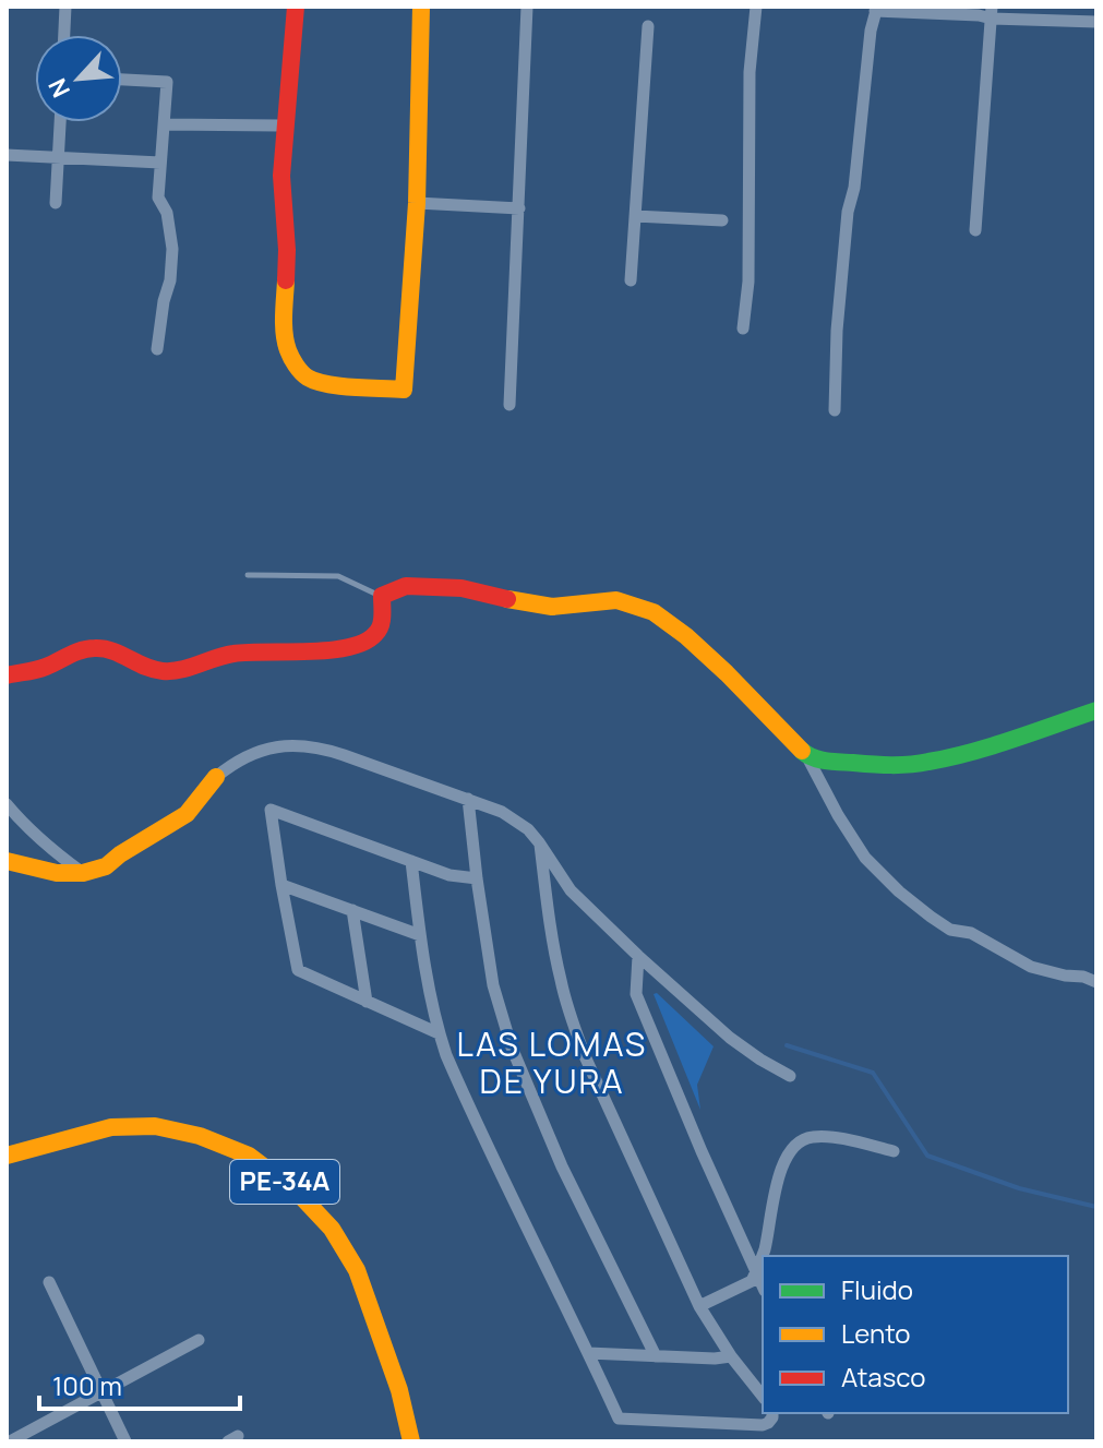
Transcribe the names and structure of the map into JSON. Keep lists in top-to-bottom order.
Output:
{
  "streets": {
    "main road": ["PE-34A"]
  },
  "districts": ["LAS LOMAS DE YURA"],
  "legend": ["Fluido", "Lento", "Atasco"],
  "scale_bar": "100 m",
  "north": "bottom left"
}
